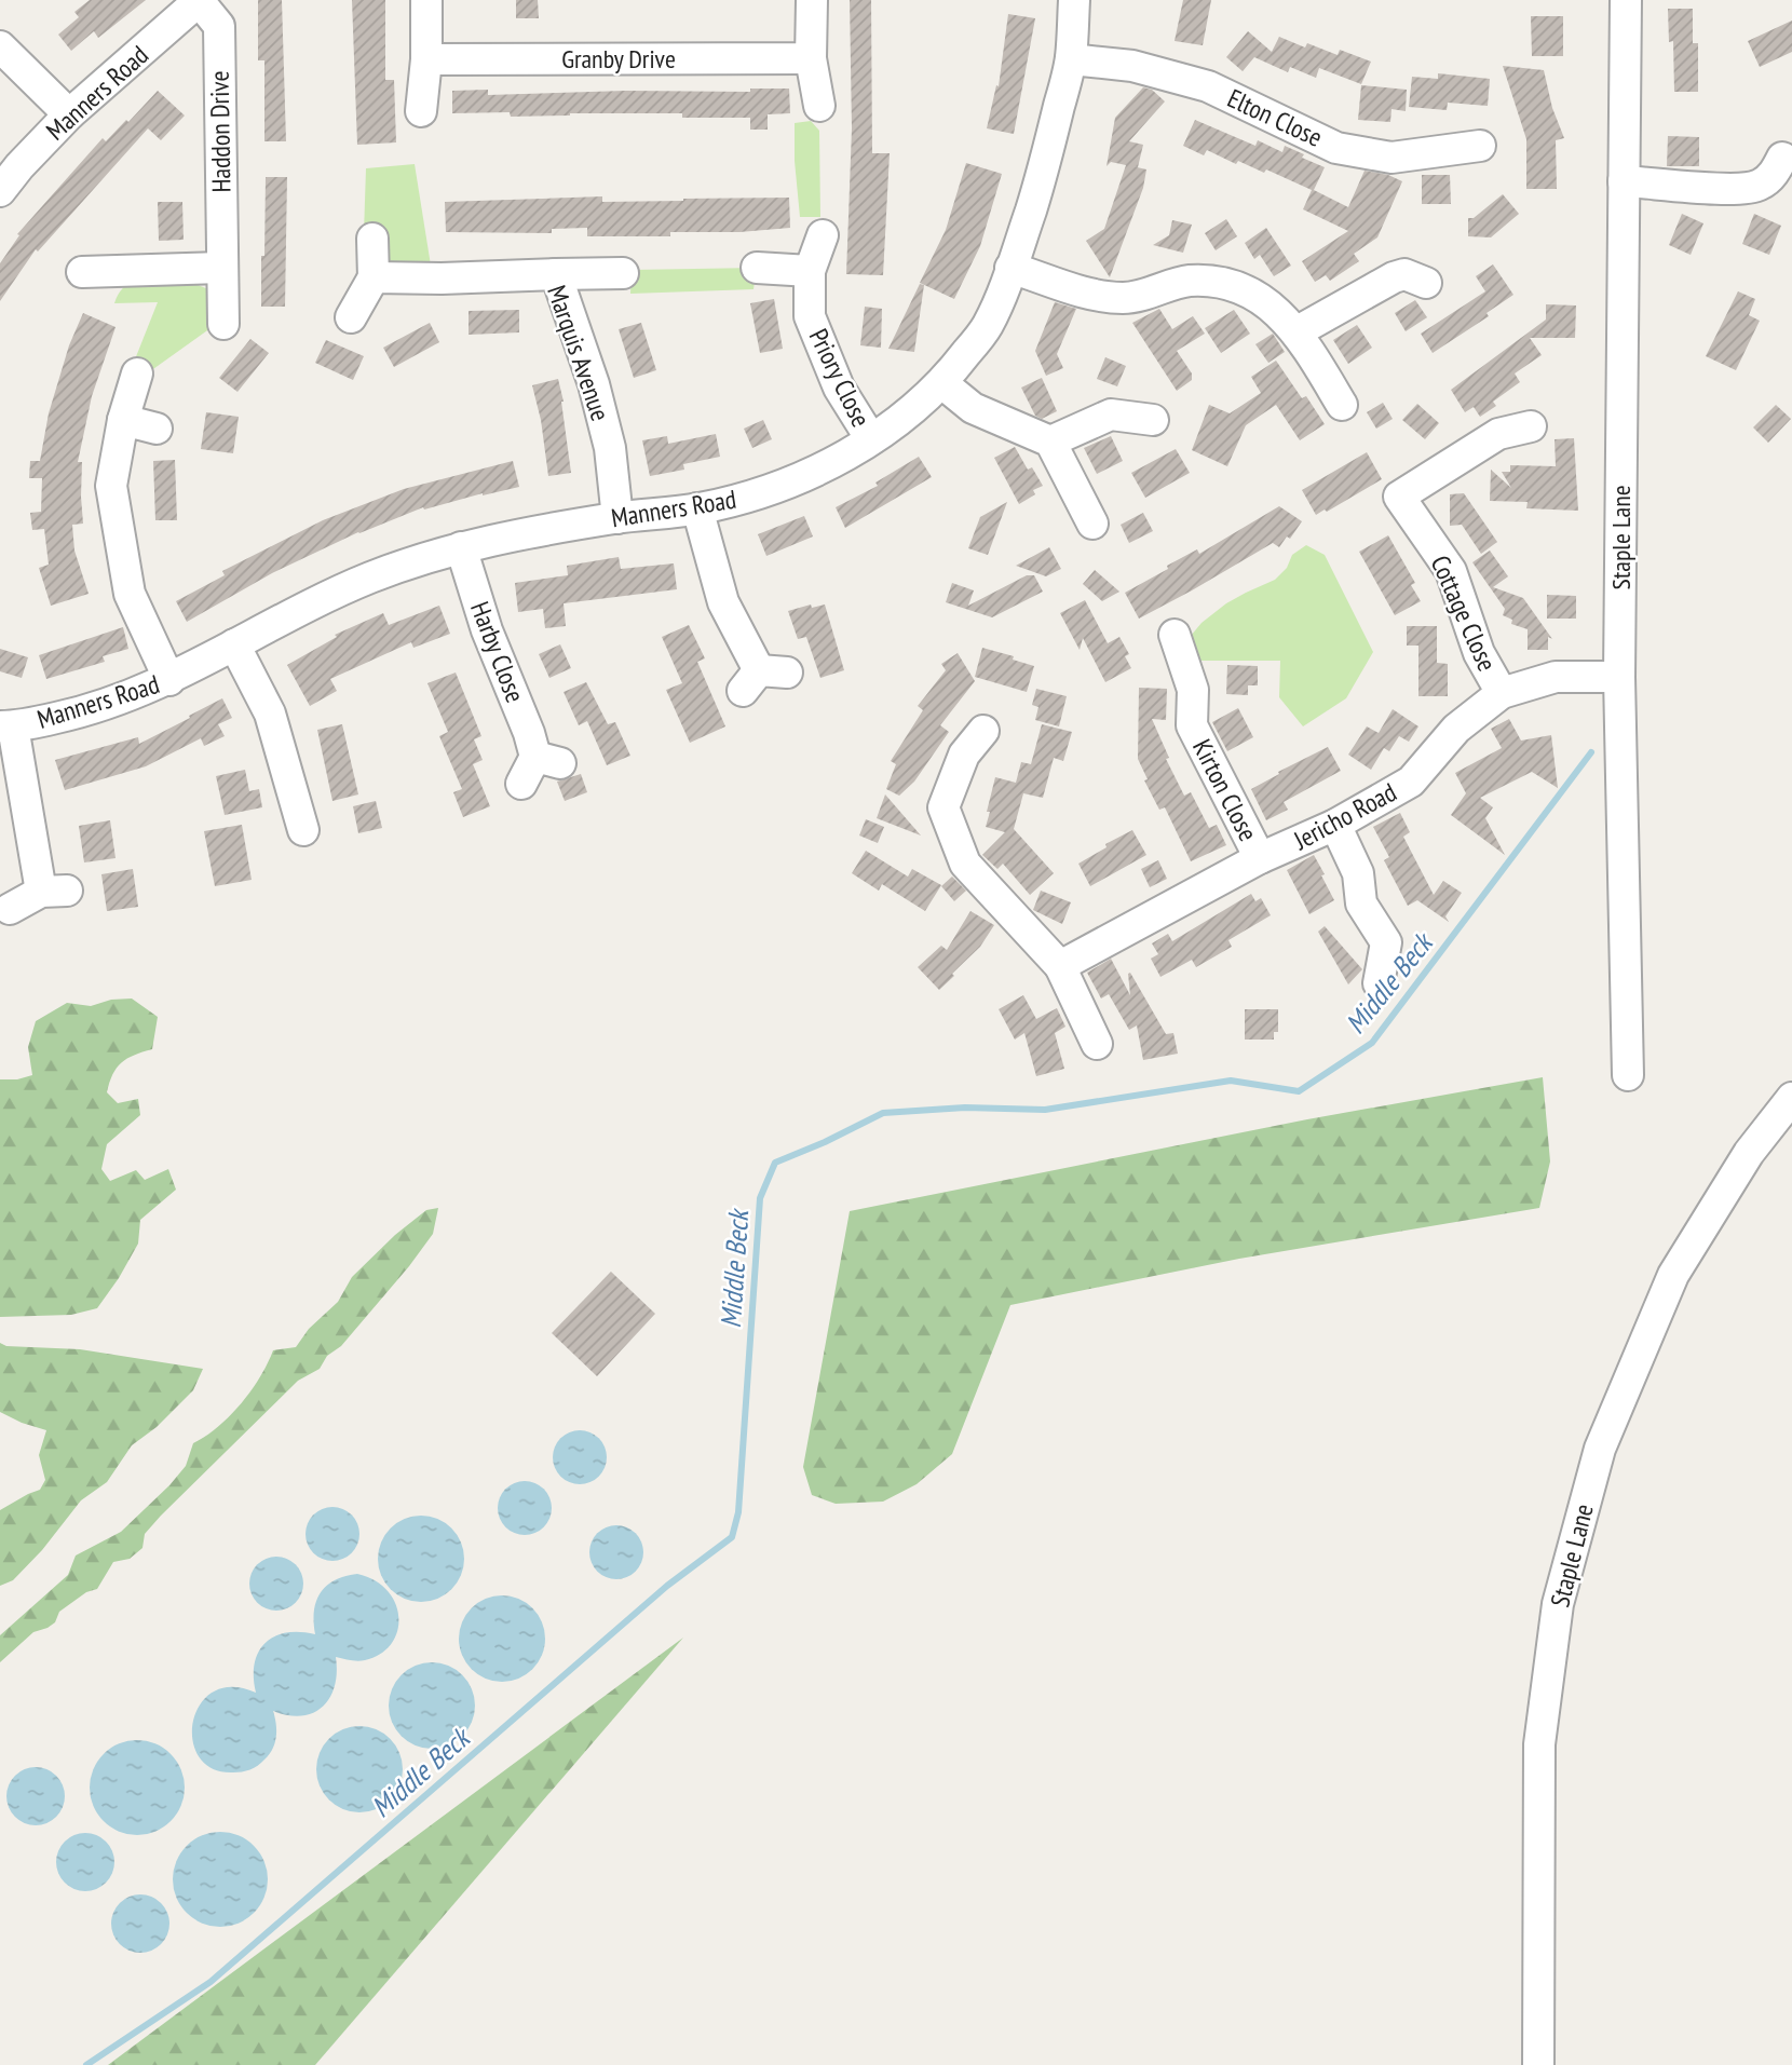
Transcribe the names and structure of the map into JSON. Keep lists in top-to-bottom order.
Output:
{
  "streets": {
    "street": [
      "Granby Drive",
      "Manners Road",
      "Elton Close",
      "Haddon Drive",
      "Marquis Avenue",
      "Priory Close",
      "Staple Lane",
      "Cottage Close",
      "Harby Close",
      "Kirton Close",
      "Jericho Road"
    ]
  },
  "crossings": [
    ["Manners Road", "Elton Close"],
    ["Manners Road", "Haddon Drive"],
    ["Manners Road", "Marquis Avenue"],
    ["Manners Road", "Priory Close"],
    ["Manners Road", "Harby Close"],
    ["Staple Lane", "Jericho Road"],
    ["Cottage Close", "Jericho Road"],
    ["Kirton Close", "Jericho Road"]
  ],
  "water": ["Middle Beck"]
}
